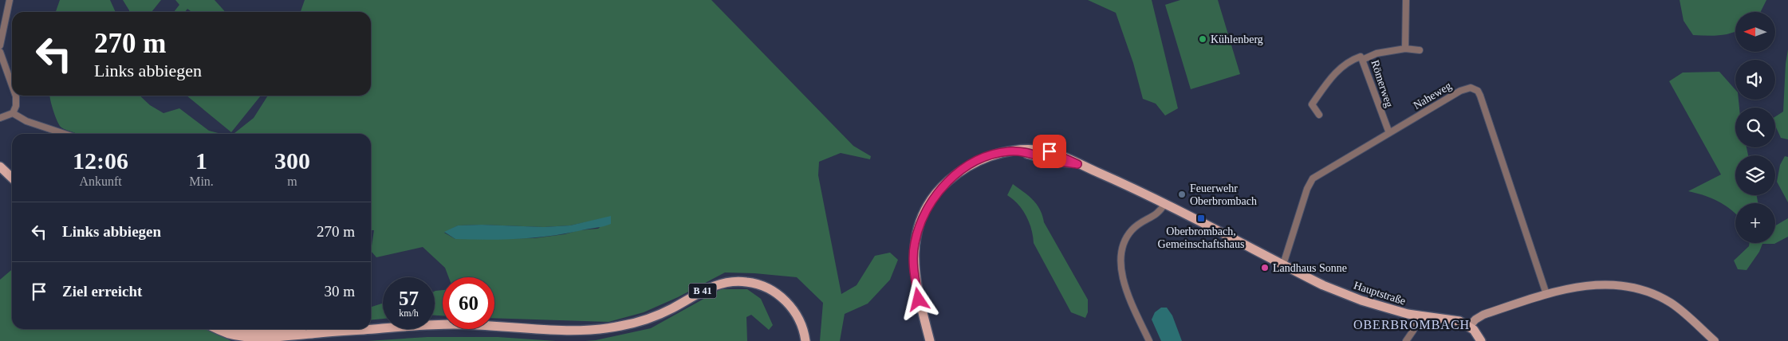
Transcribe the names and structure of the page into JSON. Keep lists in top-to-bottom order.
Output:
{
  "streets": {
    "main road": ["B 41", "Hauptstraße"],
    "street": ["Römerweg", "Naheweg"]
  },
  "crossings": [
    ["Römerweg", "Naheweg"],
    ["Naheweg", "Hauptstraße"]
  ],
  "districts": ["OBERBROMBACH"],
  "places": {
    "other": ["Kühlenberg", "Feuerwehr Oberbrombach", "Landhaus Sonne"],
    "transit": ["Oberbrombach, Gemeinschaftshaus"]
  },
  "north": "left",
  "page": {
    "map_buttons": "+",
    "turn": ["270 m", "Links abbiegen"],
    "eta": [
      "12:06",
      "Ankunft",
      "1",
      "Min.",
      "300",
      "m"
    ],
    "list": [
      {
        "name": "Links abbiegen",
        "value": "270 m"
      },
      {
        "name": "Ziel erreicht",
        "value": "30 m"
      }
    ],
    "speed": "57 km/h",
    "limit": "60"
  }
}
